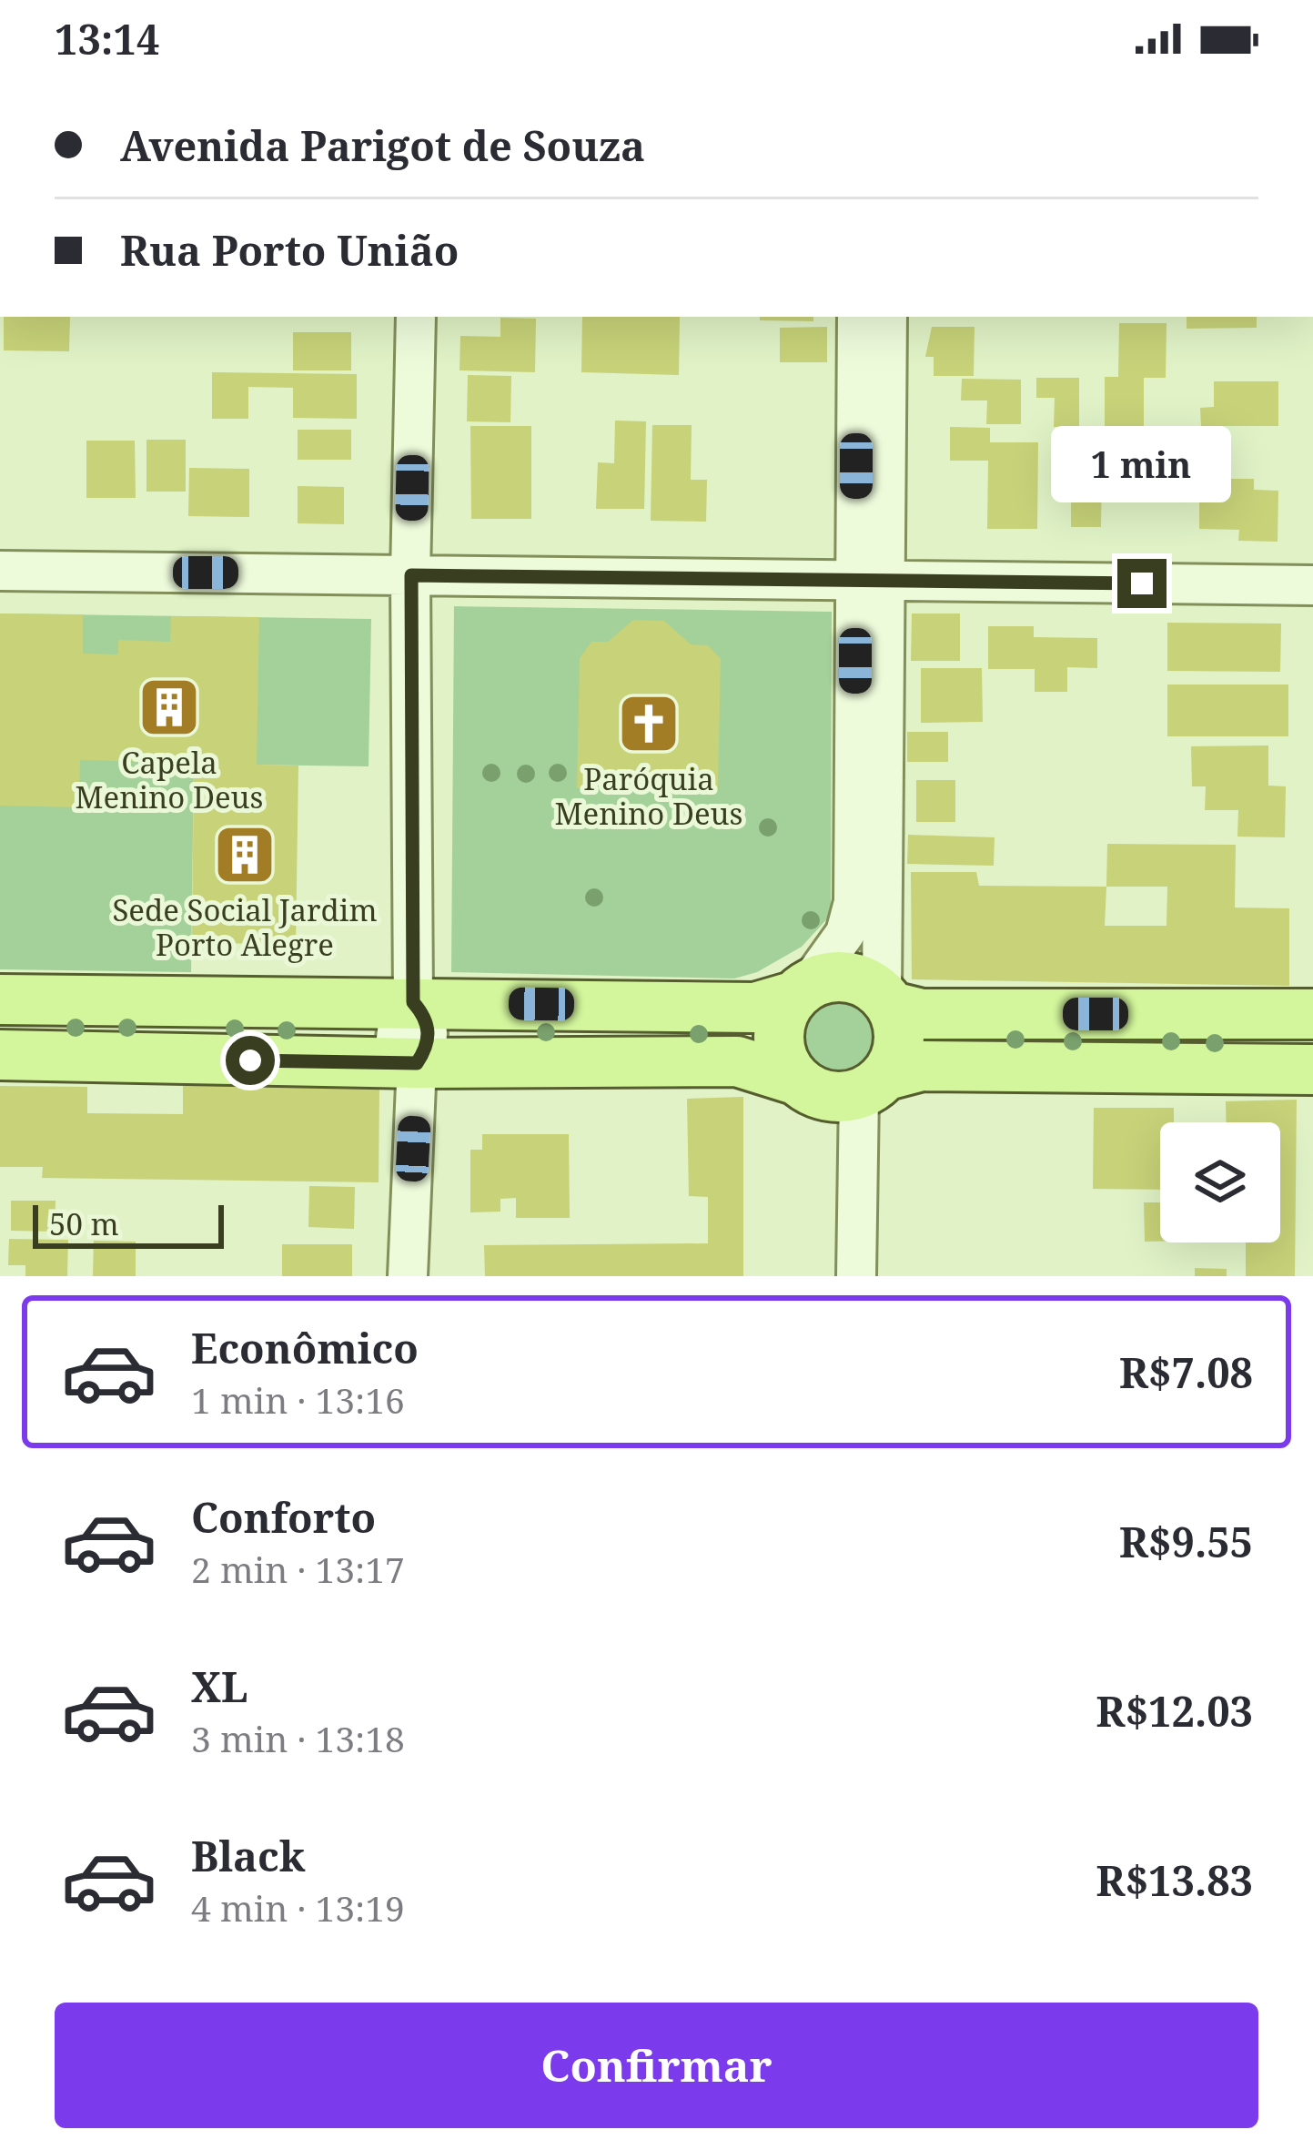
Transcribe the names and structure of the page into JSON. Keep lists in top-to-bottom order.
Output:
{
  "places": {
    "building": ["Capela Menino Deus", "Sede Social Jardim Porto Alegre"],
    "church": ["Paróquia Menino Deus"]
  },
  "scale_bar": "50 m",
  "page": {
    "status": "13:14",
    "banner": ["Avenida Parigot de Souza", "Rua Porto União"],
    "bubble": "1 min",
    "scale": "50 m",
    "list": [
      {
        "name": "Econômico",
        "note": "1 min · 13:16",
        "value": "R$7.08"
      },
      {
        "name": "Conforto",
        "note": "2 min · 13:17",
        "value": "R$9.55"
      },
      {
        "name": "XL",
        "note": "3 min · 13:18",
        "value": "R$12.03"
      },
      {
        "name": "Black",
        "note": "4 min · 13:19",
        "value": "R$13.83"
      }
    ],
    "buttons": "Confirmar"
  }
}
